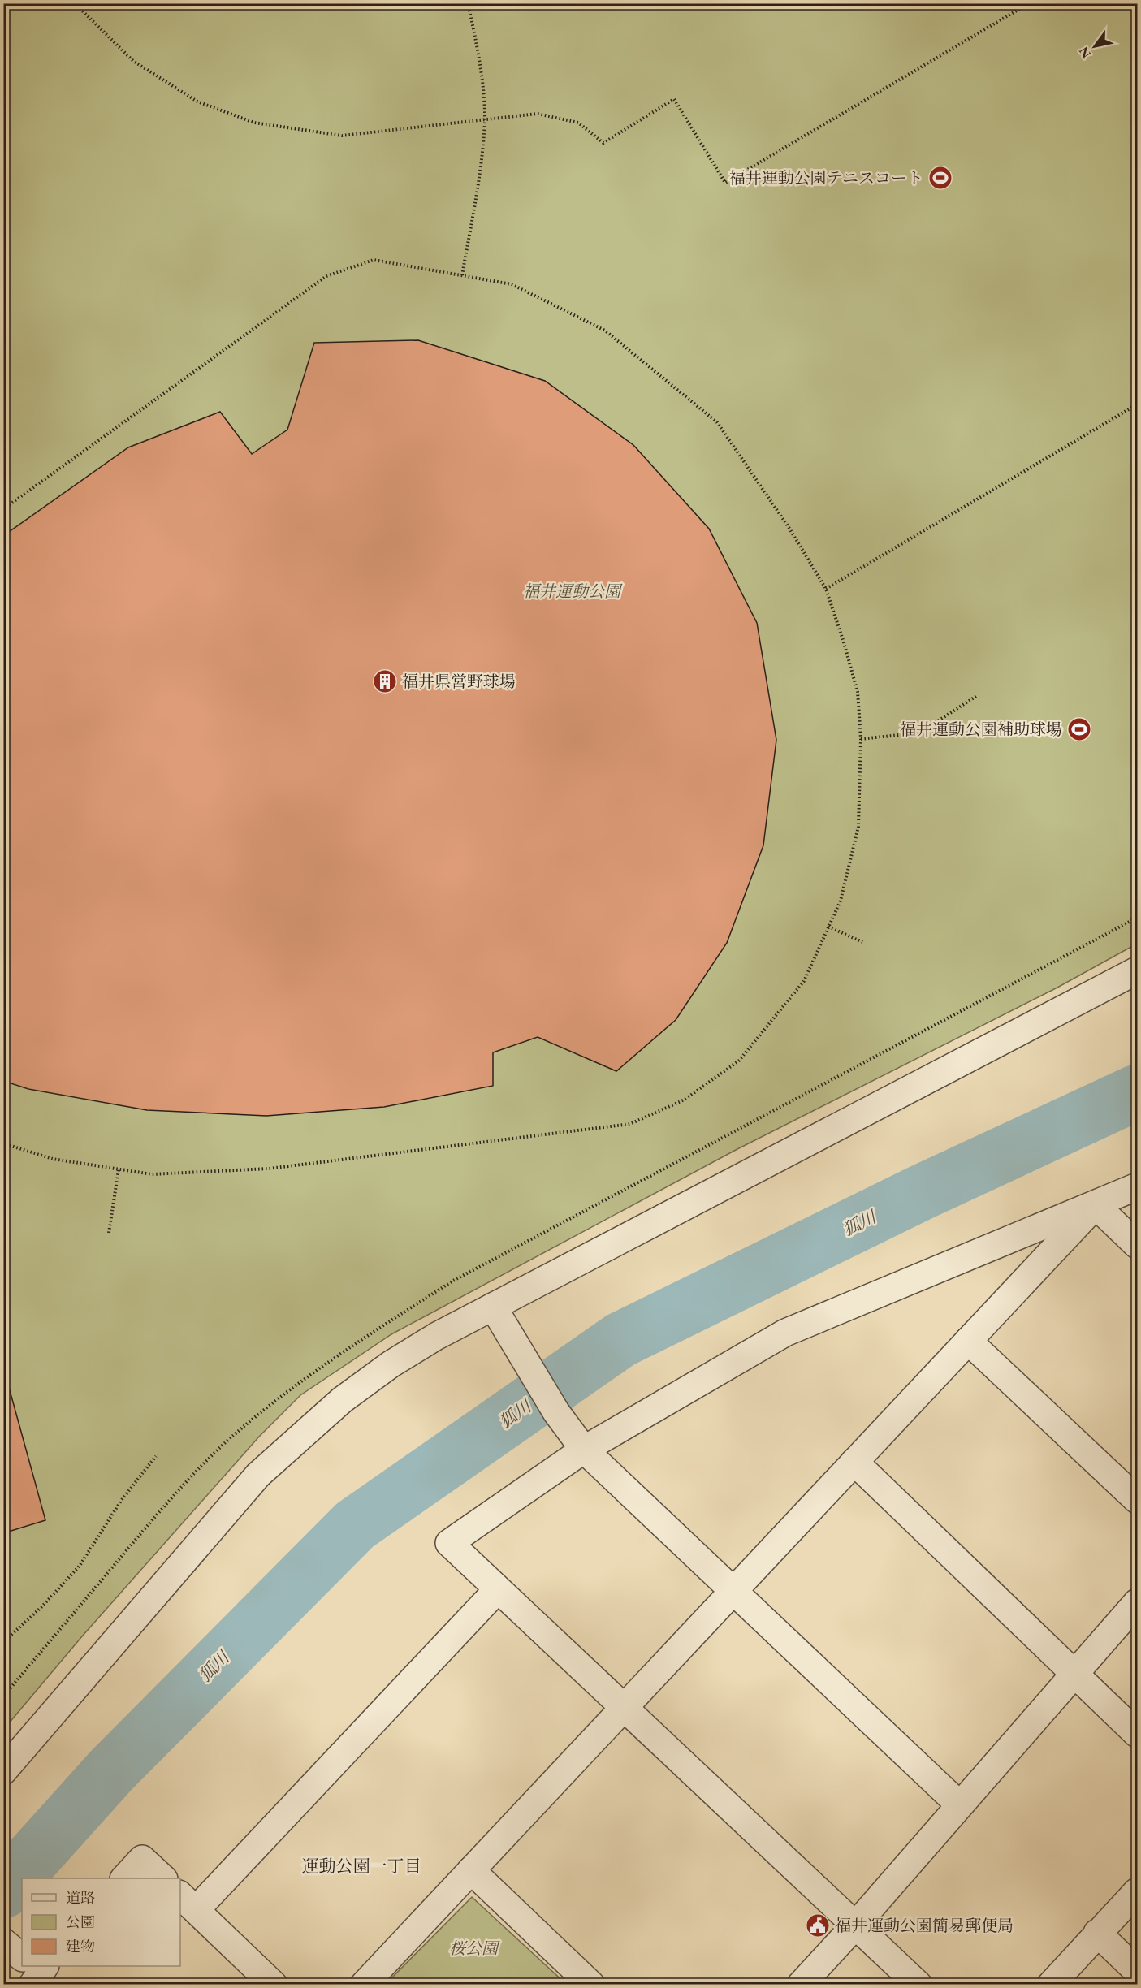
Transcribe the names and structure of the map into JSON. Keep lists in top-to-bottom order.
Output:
{
  "districts": ["運動公園一丁目"],
  "water": ["狐川"],
  "parks": ["福井運動公園", "桜公園"],
  "places": {
    "sports": ["福井運動公園テニスコート", "福井運動公園補助球場"],
    "building": ["福井県営野球場"],
    "public building": ["福井運動公園簡易郵便局"]
  },
  "legend": ["道路", "公園", "建物"],
  "north": "bottom left"
}
